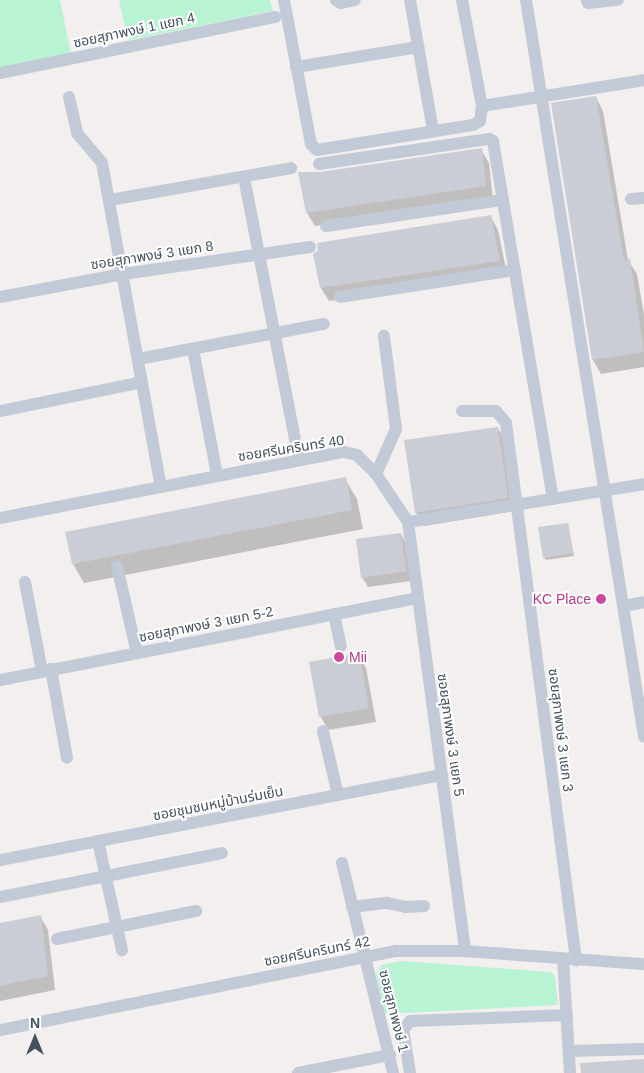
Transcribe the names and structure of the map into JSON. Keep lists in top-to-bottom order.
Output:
{
  "streets": {
    "street": [
      "ซอยสุภาพงษ์ 1 แยก 4",
      "ซอยสุภาพงษ์ 3 แยก 8",
      "ซอยศรีนครินทร์ 40",
      "ซอยสุภาพงษ์ 3 แยก 5-2",
      "ซอยสุภาพงษ์ 3 แยก 3",
      "ซอยสุภาพงษ์ 3 แยก 5",
      "ซอยชุมชนหมู่บ้านร่มเย็น",
      "ซอยศรีนครินทร์ 42",
      "ซอยสุภาพงษ์ 1"
    ]
  },
  "crossings": [
    ["ซอยศรีนครินทร์ 40", "ซอยสุภาพงษ์ 3 แยก 5"],
    ["ซอยสุภาพงษ์ 3 แยก 5-2", "ซอยสุภาพงษ์ 3 แยก 5"],
    ["ซอยสุภาพงษ์ 3 แยก 3", "ซอยศรีนครินทร์ 42"],
    ["ซอยสุภาพงษ์ 3 แยก 5", "ซอยชุมชนหมู่บ้านร่มเย็น"],
    ["ซอยสุภาพงษ์ 3 แยก 5", "ซอยศรีนครินทร์ 42"],
    ["ซอยศรีนครินทร์ 42", "ซอยสุภาพงษ์ 1"]
  ],
  "places": ["KC Place", "Mii"],
  "north": "top"
}
